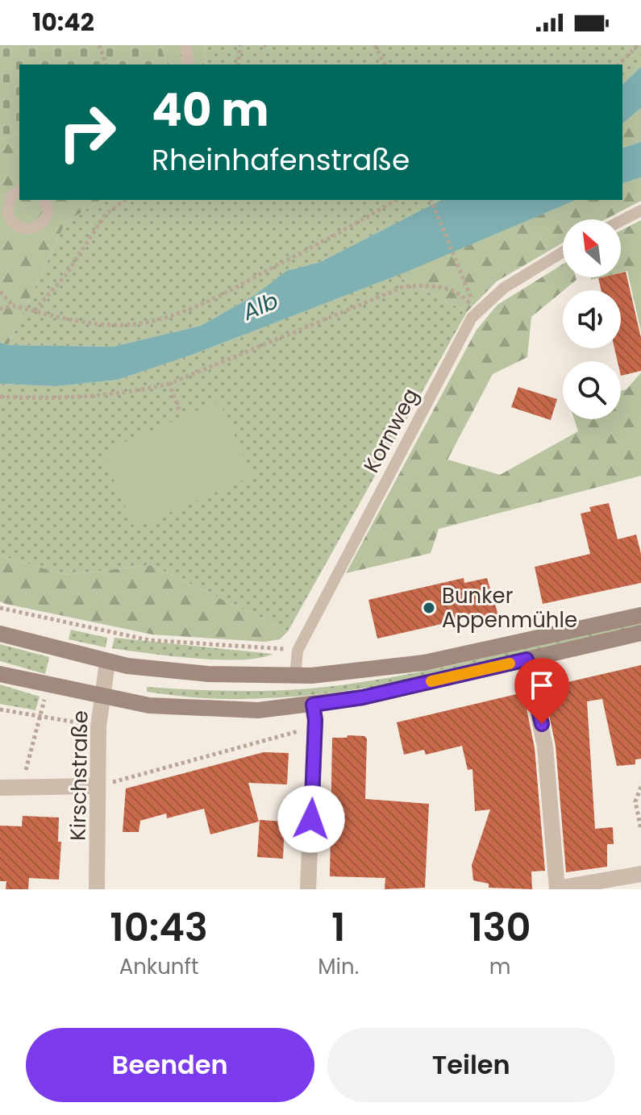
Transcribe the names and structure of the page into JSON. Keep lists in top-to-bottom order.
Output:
{
  "streets": {
    "street": ["Kirschstraße"],
    "lane": ["Kornweg"]
  },
  "water": ["Alb"],
  "places": ["Bunker Appenmühle"],
  "north": "top left",
  "page": {
    "status": "10:42",
    "turn": ["40 m", "Rheinhafenstraße"],
    "eta": [
      "10:43",
      "Ankunft",
      "1",
      "Min.",
      "130",
      "m"
    ],
    "buttons": ["Beenden", "Teilen"]
  }
}
